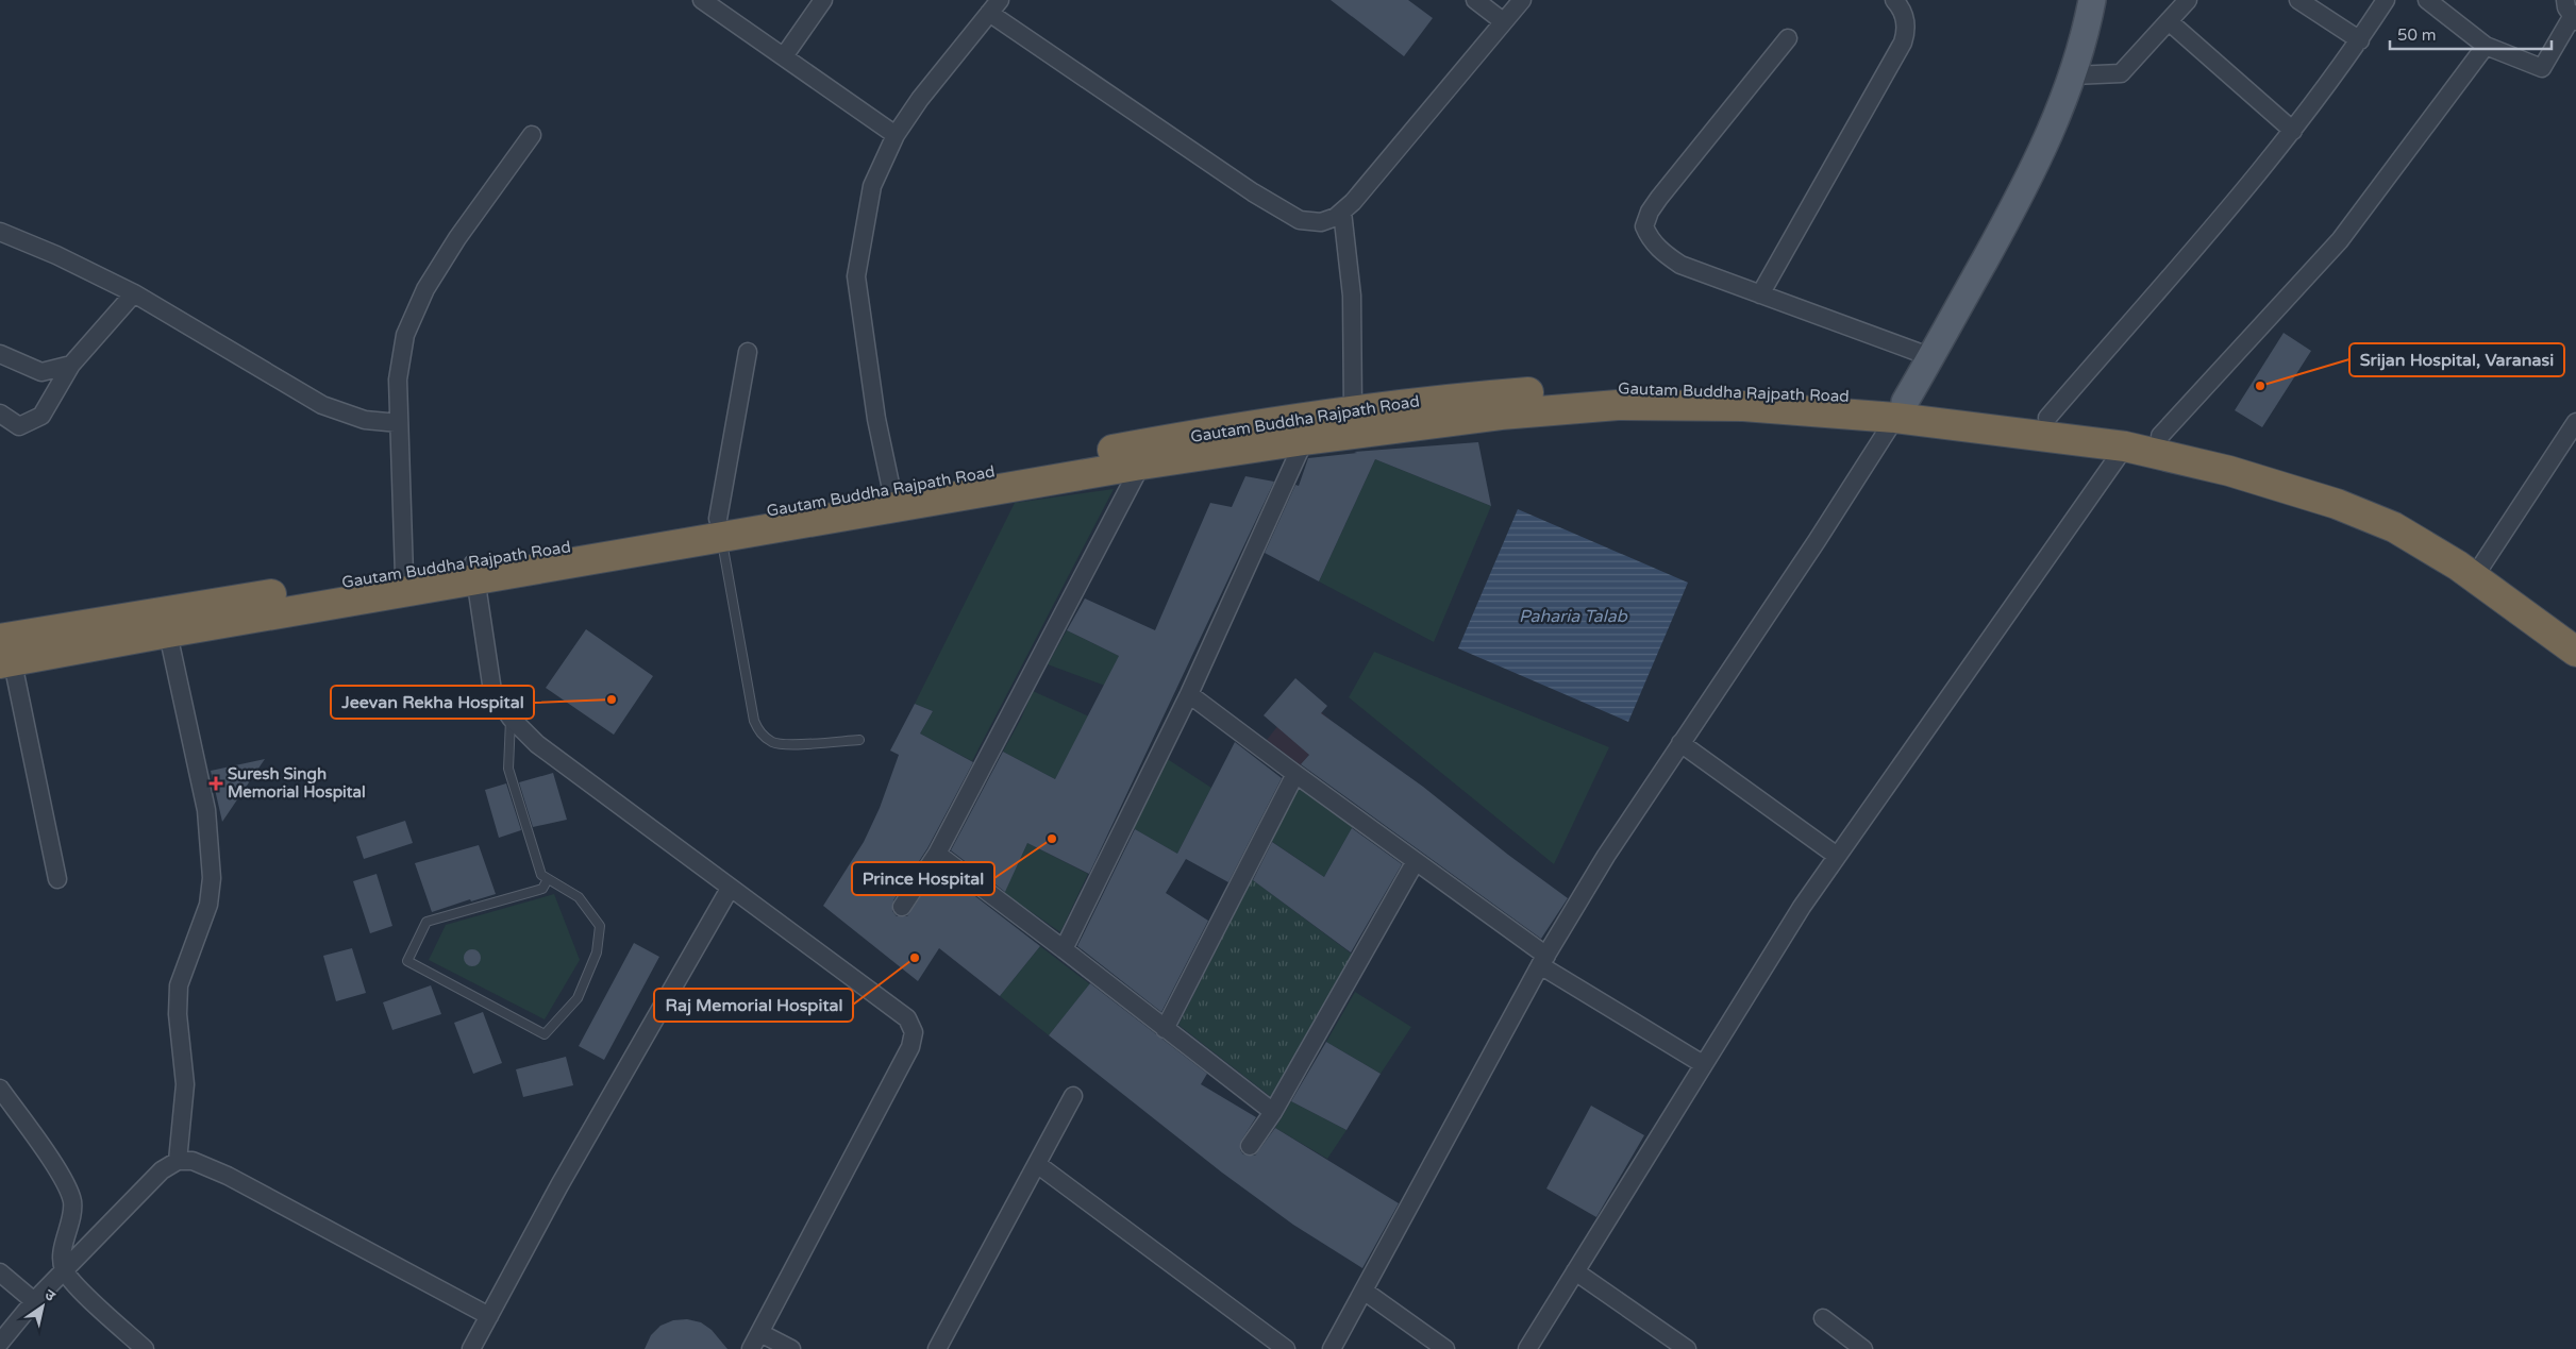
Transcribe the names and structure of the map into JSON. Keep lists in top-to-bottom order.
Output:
{
  "streets": {
    "highway": ["Gautam Buddha Rajpath Road"]
  },
  "water": ["Paharia Talab"],
  "places": {
    "other": [
      "Srijan Hospital, Varanasi",
      "Jeevan Rekha Hospital",
      "Prince Hospital",
      "Raj Memorial Hospital"
    ],
    "health": ["Suresh Singh Memorial Hospital"]
  },
  "scale_bar": "50 m",
  "north": "top right"
}
